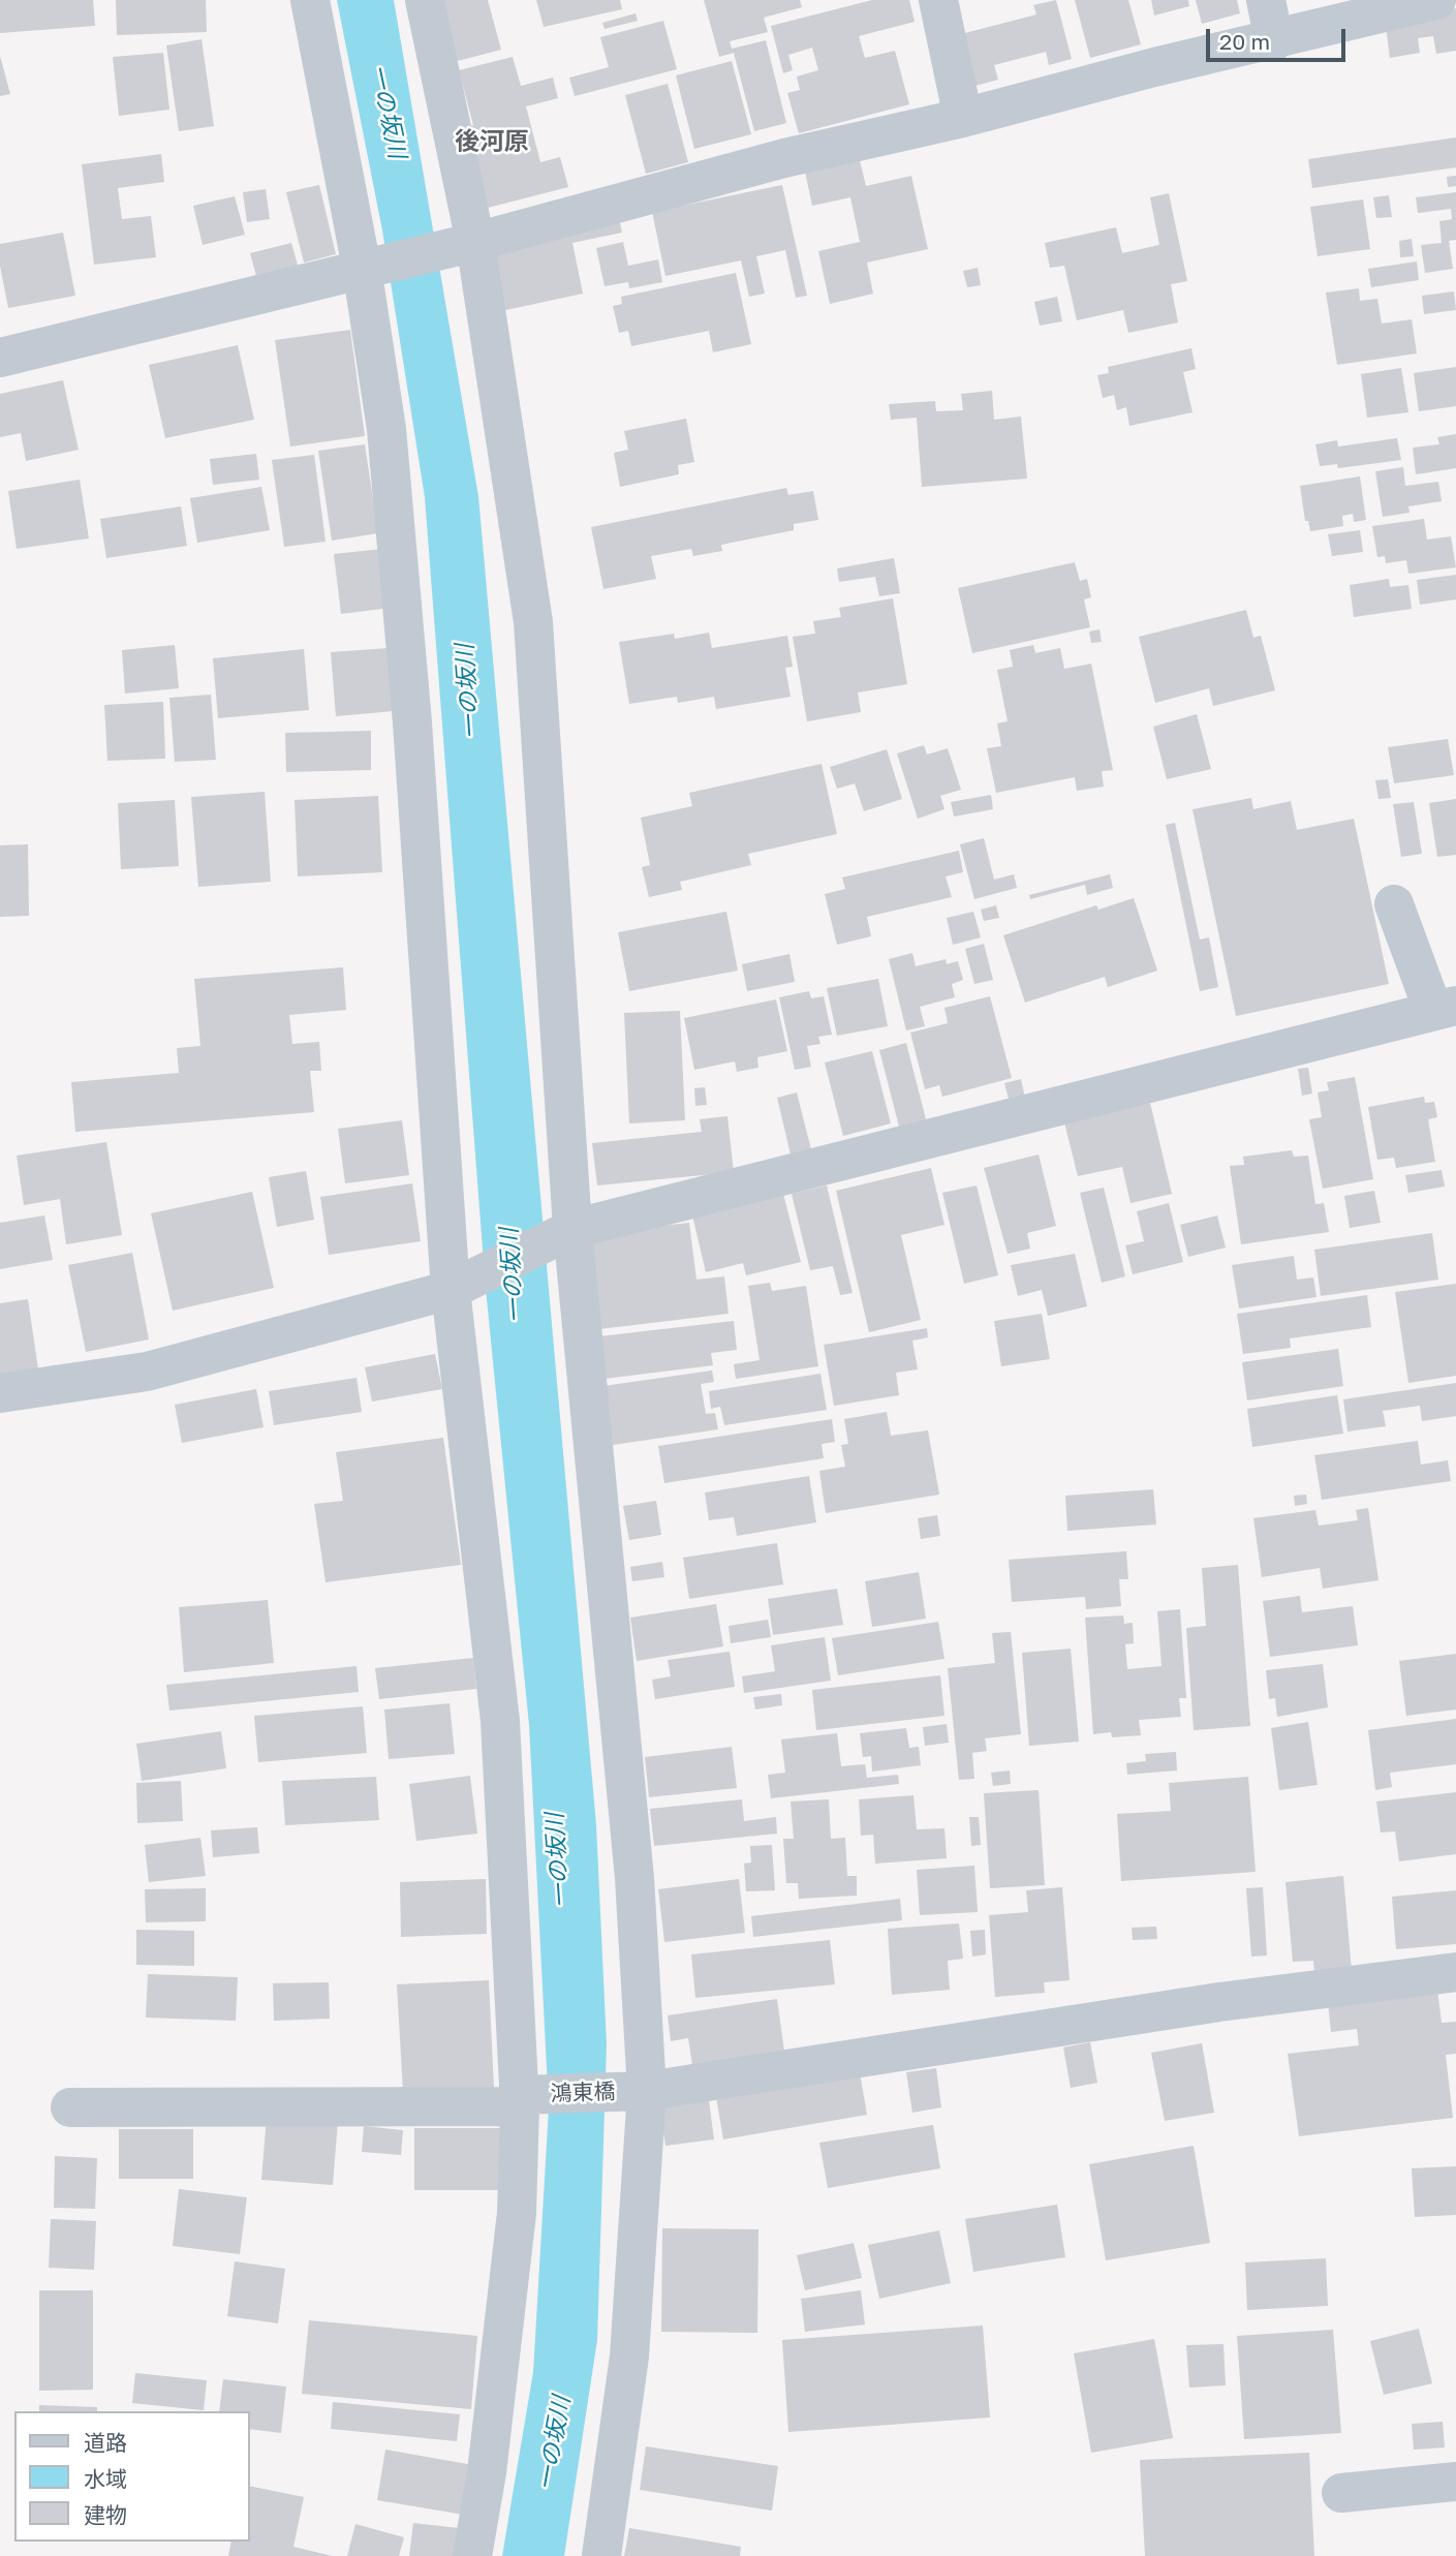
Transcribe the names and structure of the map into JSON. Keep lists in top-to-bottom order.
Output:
{
  "streets": {
    "street": ["鴻東橋"]
  },
  "districts": ["後河原"],
  "water": ["一の坂川"],
  "legend": ["道路", "水域", "建物"],
  "scale_bar": "20 m"
}
